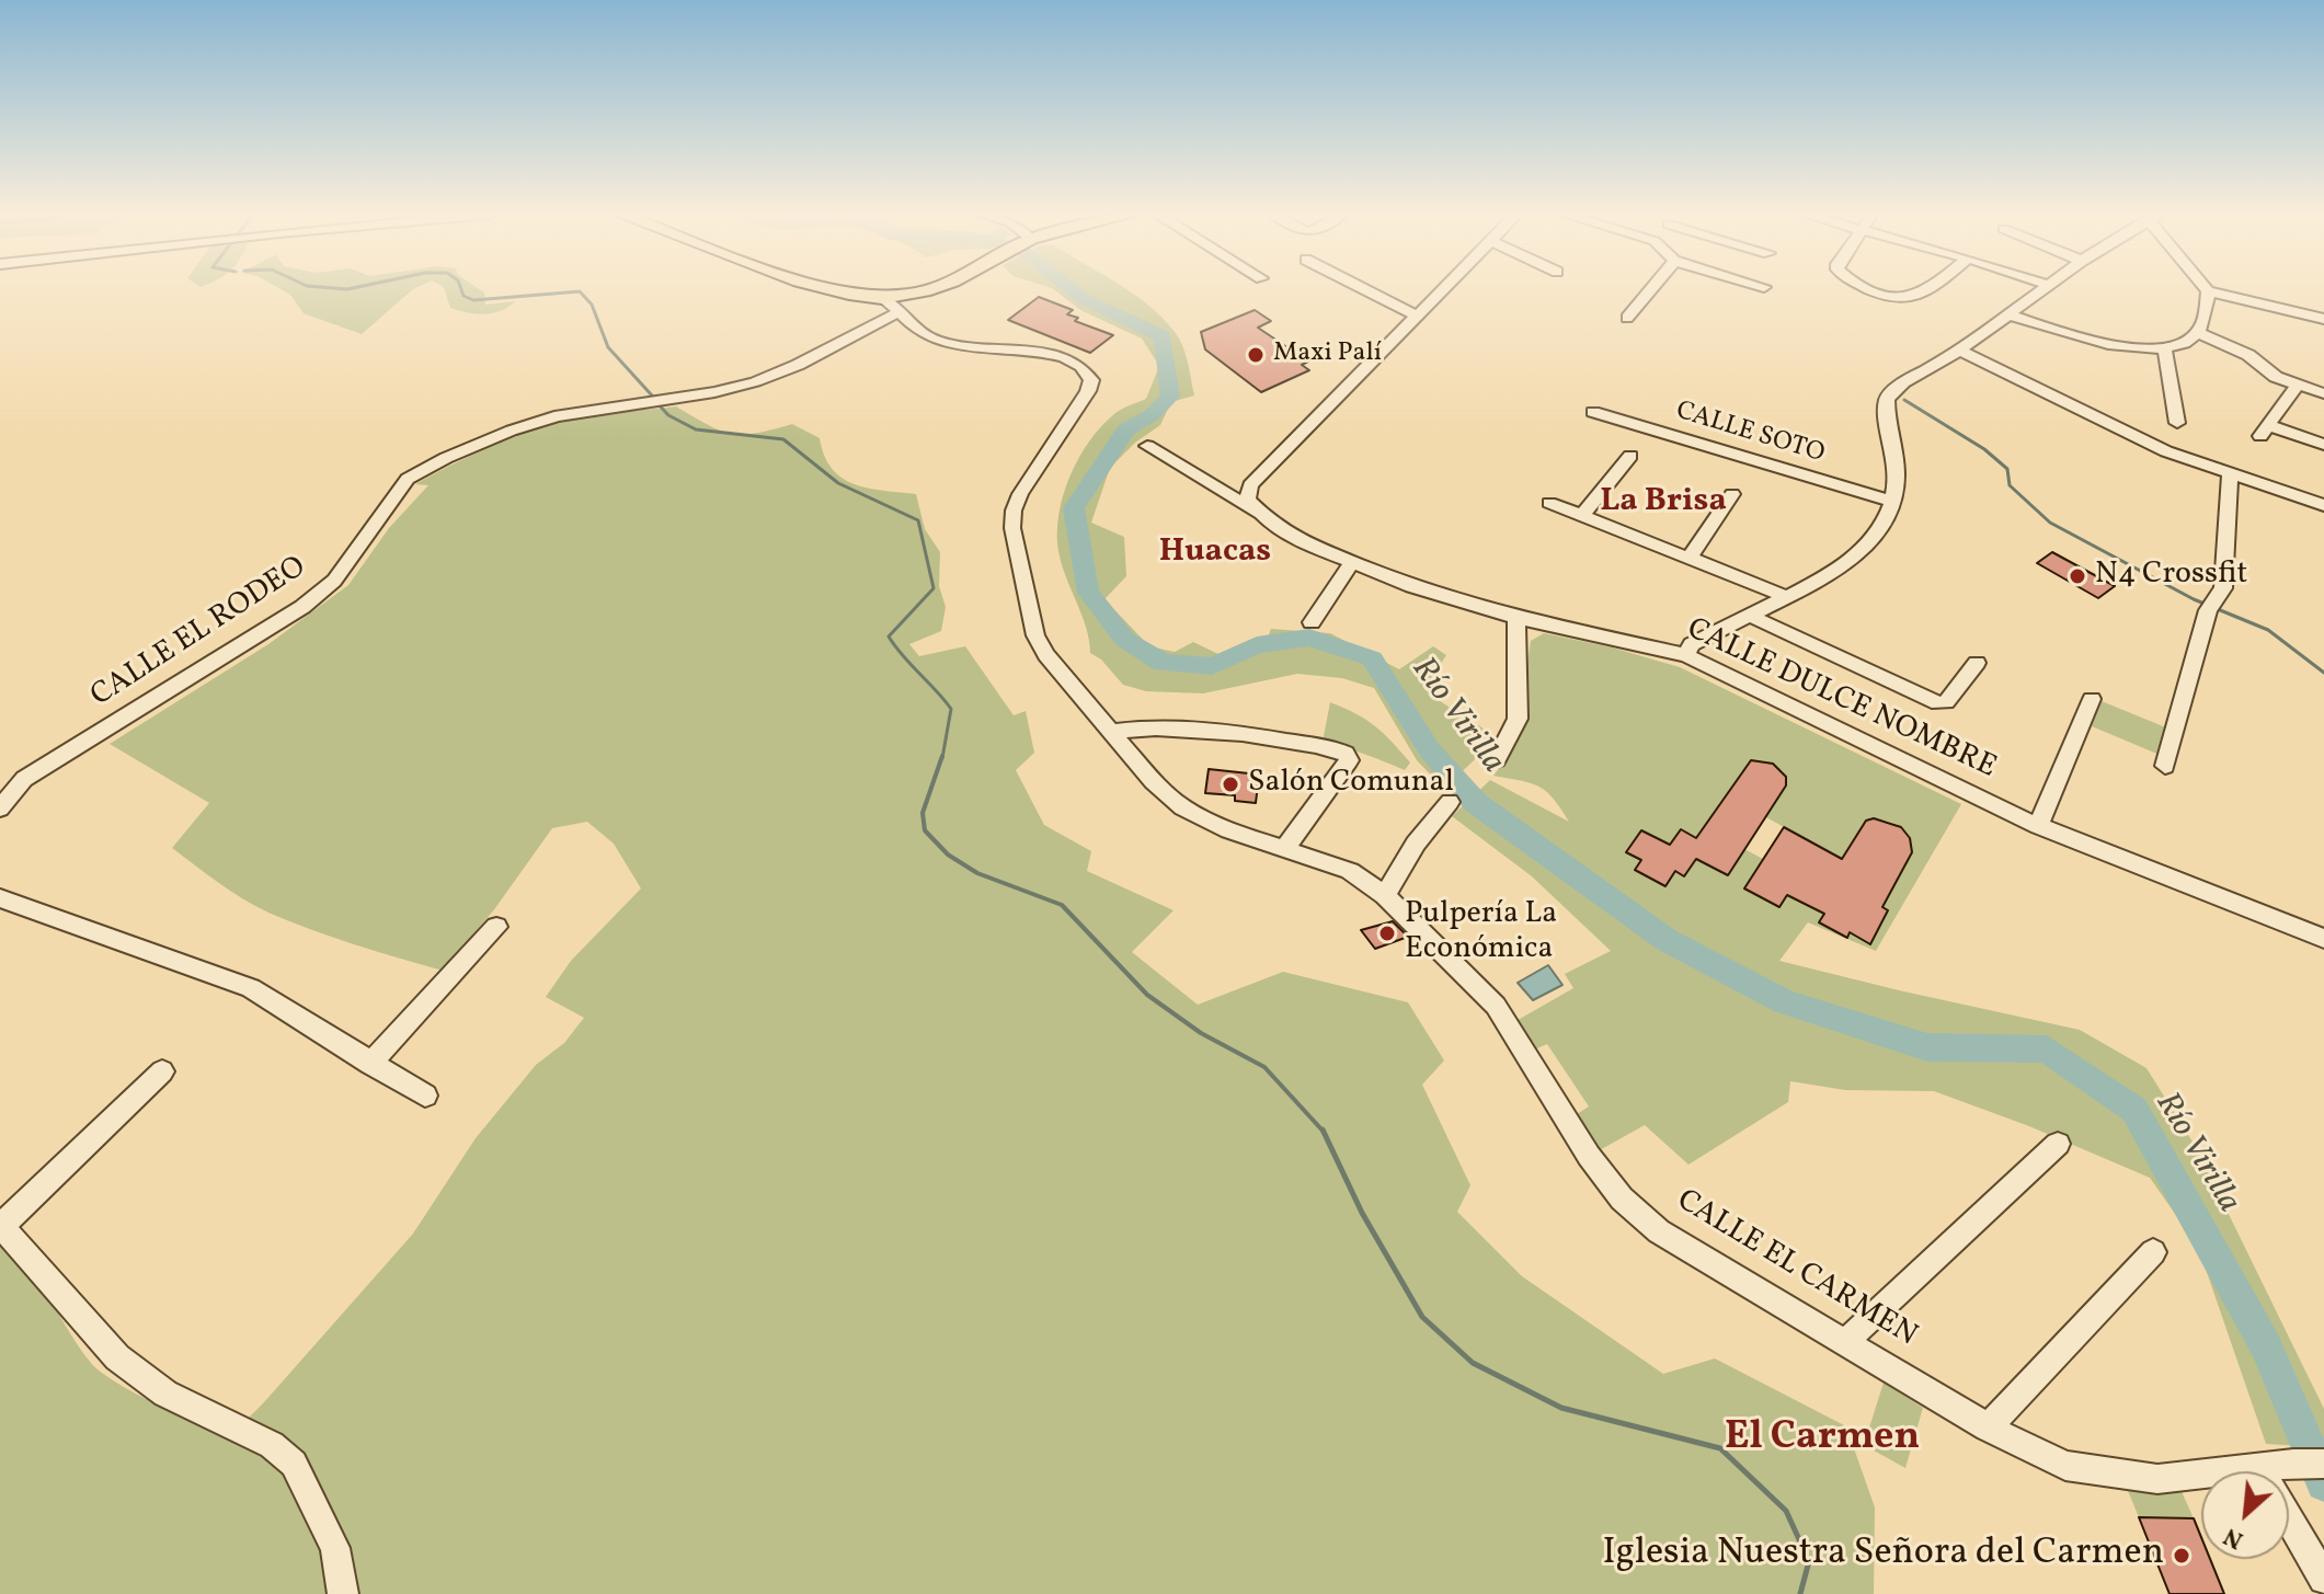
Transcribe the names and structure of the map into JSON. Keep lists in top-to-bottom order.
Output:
{
  "streets": {
    "street": [
      "CALLE SOTO",
      "CALLE EL RODEO",
      "CALLE DULCE NOMBRE",
      "CALLE EL CARMEN"
    ]
  },
  "crossings": [
    ["CALLE EL RODEO", "CALLE EL CARMEN"]
  ],
  "districts": ["La Brisa", "Huacas", "El Carmen"],
  "water": ["Río Virilla"],
  "places": [
    "Maxi Palí",
    "N4 Crossfit",
    "Salón Comunal",
    "Pulpería La Económica",
    "Iglesia Nuestra Señora del Carmen"
  ],
  "north": "bottom left"
}
